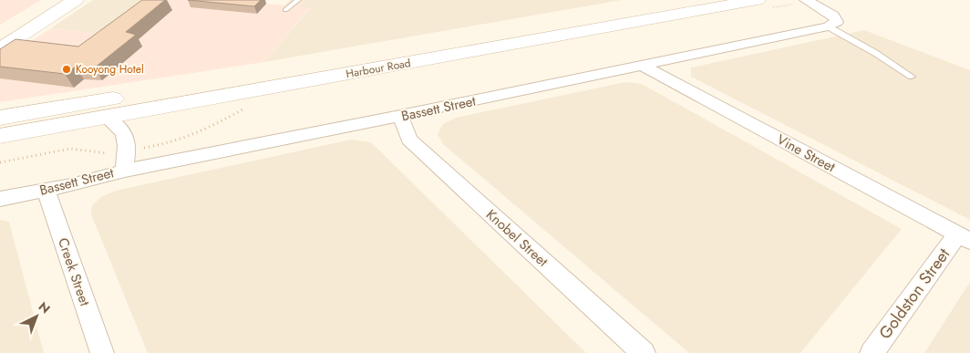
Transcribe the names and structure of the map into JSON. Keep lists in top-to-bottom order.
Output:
{
  "streets": {
    "main road": ["Harbour Road"],
    "street": [
      "Bassett Street",
      "Vine Street",
      "Knobel Street",
      "Creek Street",
      "Goldston Street"
    ]
  },
  "crossings": [
    ["Bassett Street", "Vine Street"],
    ["Bassett Street", "Knobel Street"],
    ["Bassett Street", "Creek Street"],
    ["Vine Street", "Goldston Street"]
  ],
  "places": ["Kooyong Hotel"],
  "north": "top right"
}
